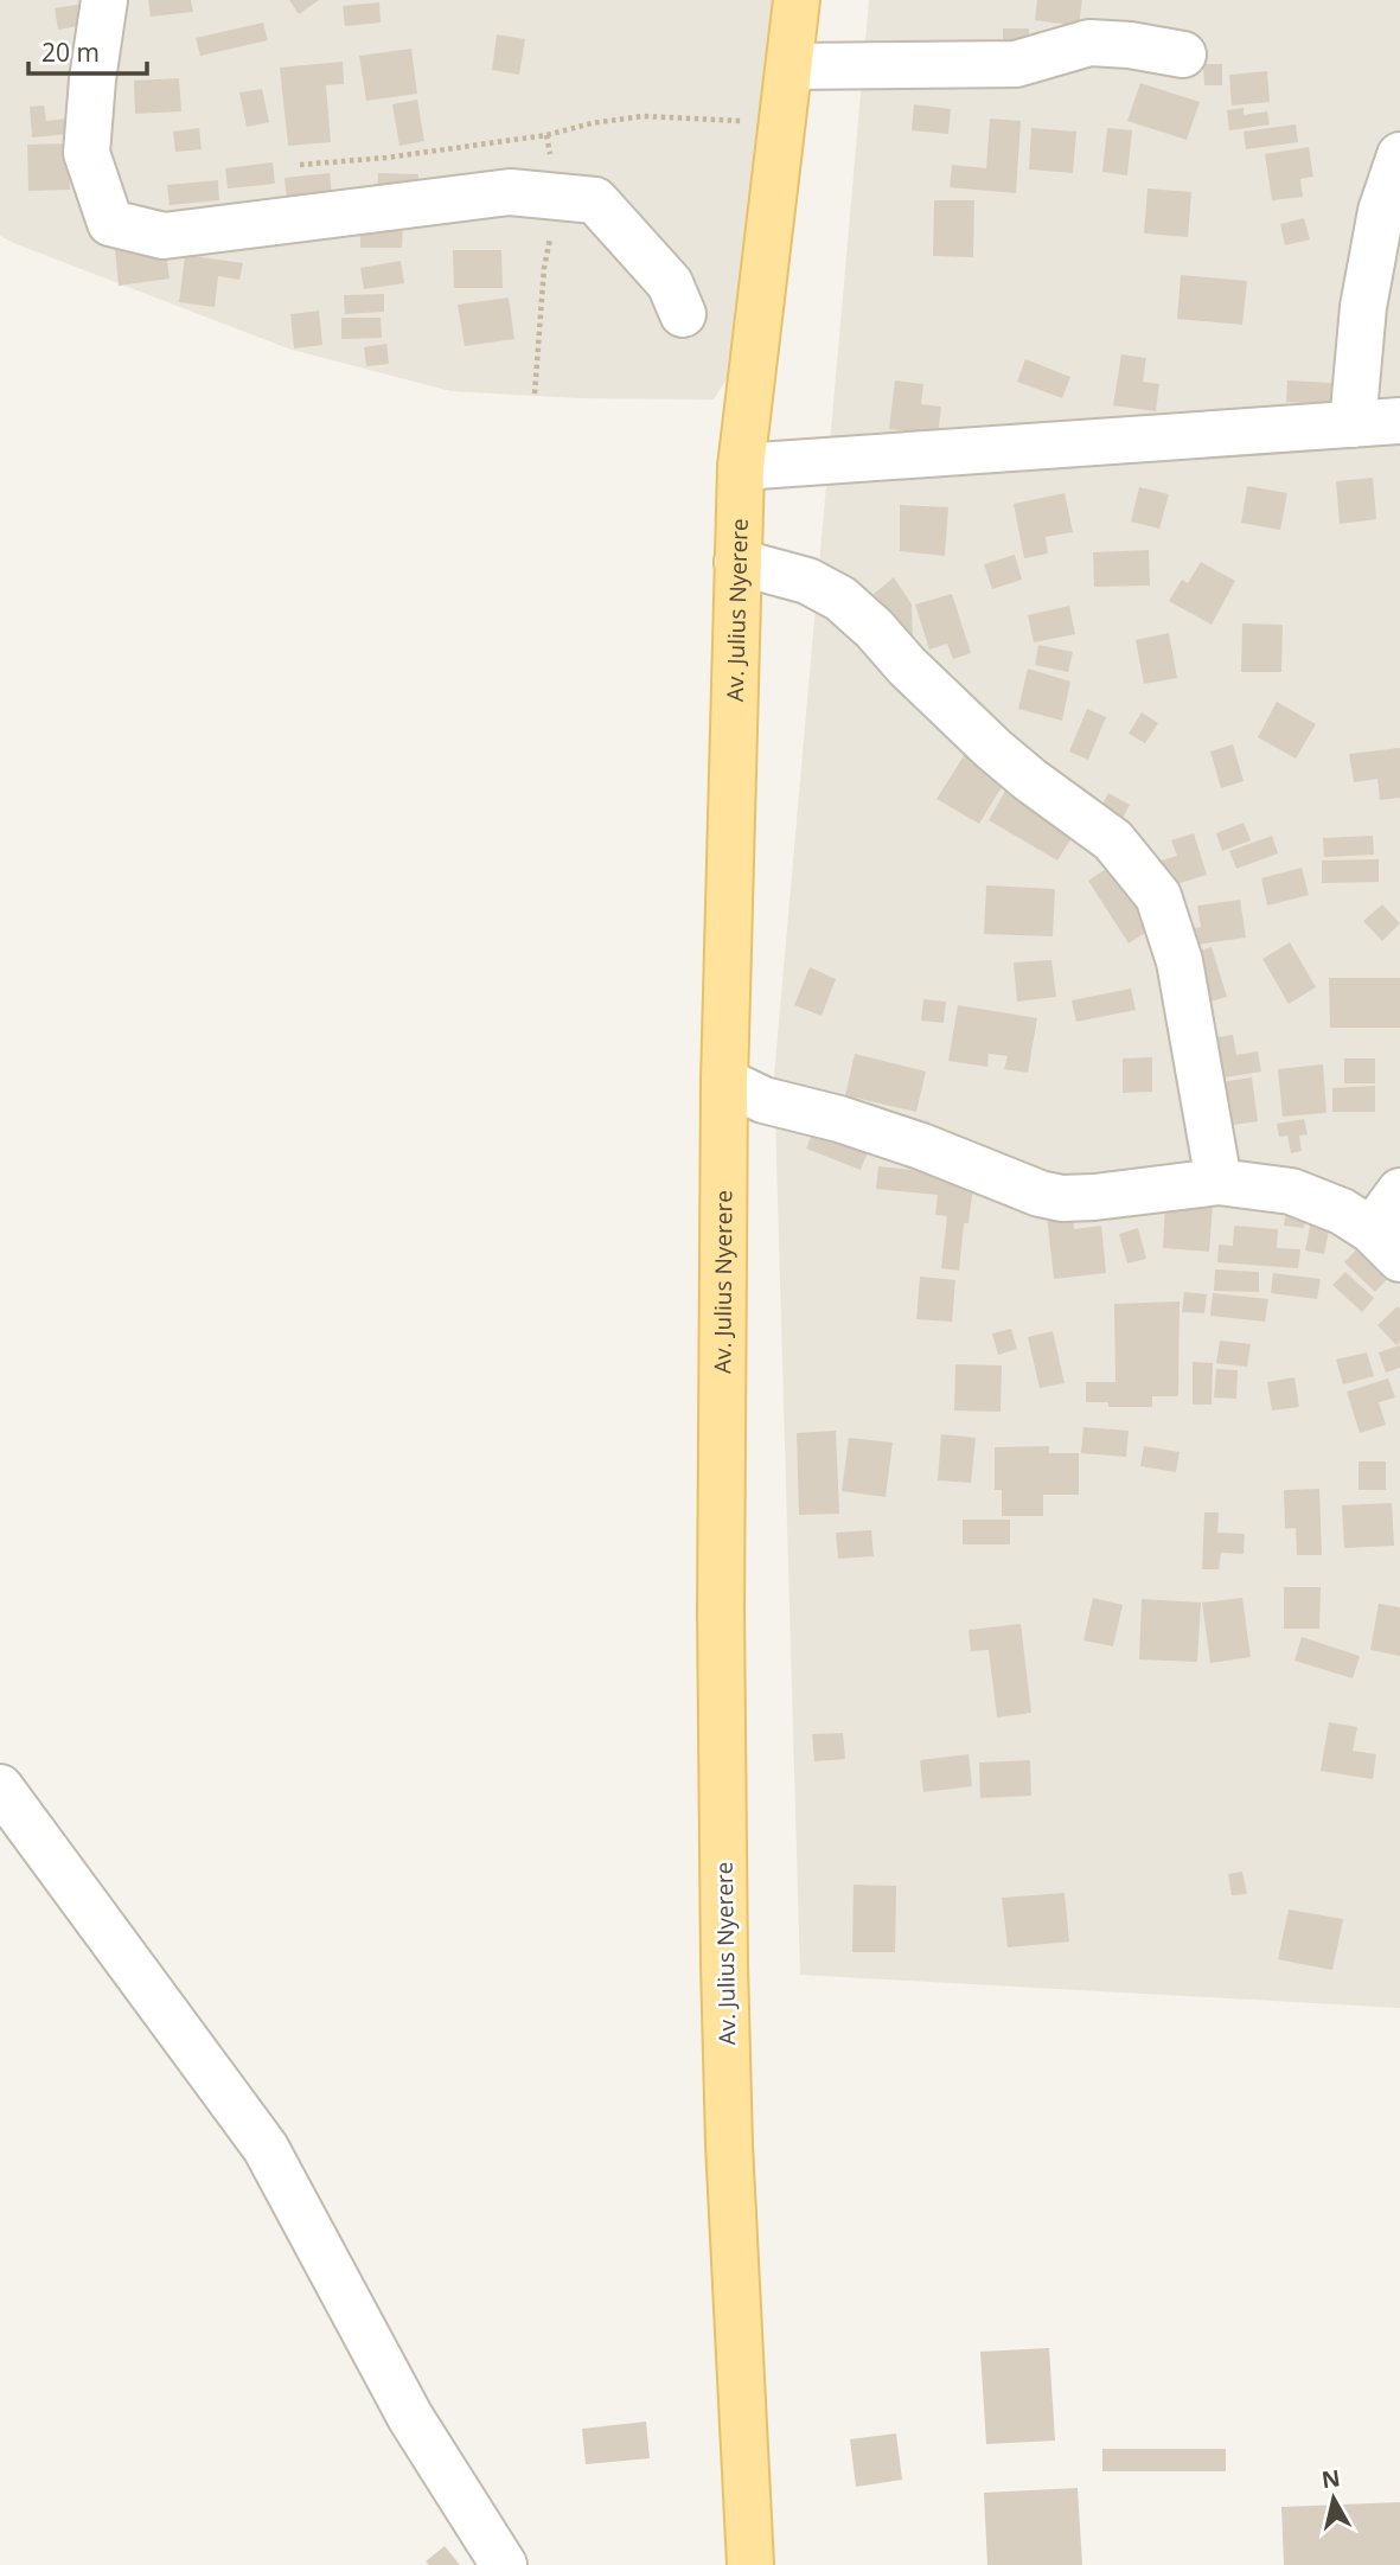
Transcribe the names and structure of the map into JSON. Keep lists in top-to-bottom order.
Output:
{
  "streets": {
    "main road": ["Av. Julius Nyerere"]
  },
  "scale_bar": "20 m",
  "north": "top"
}
